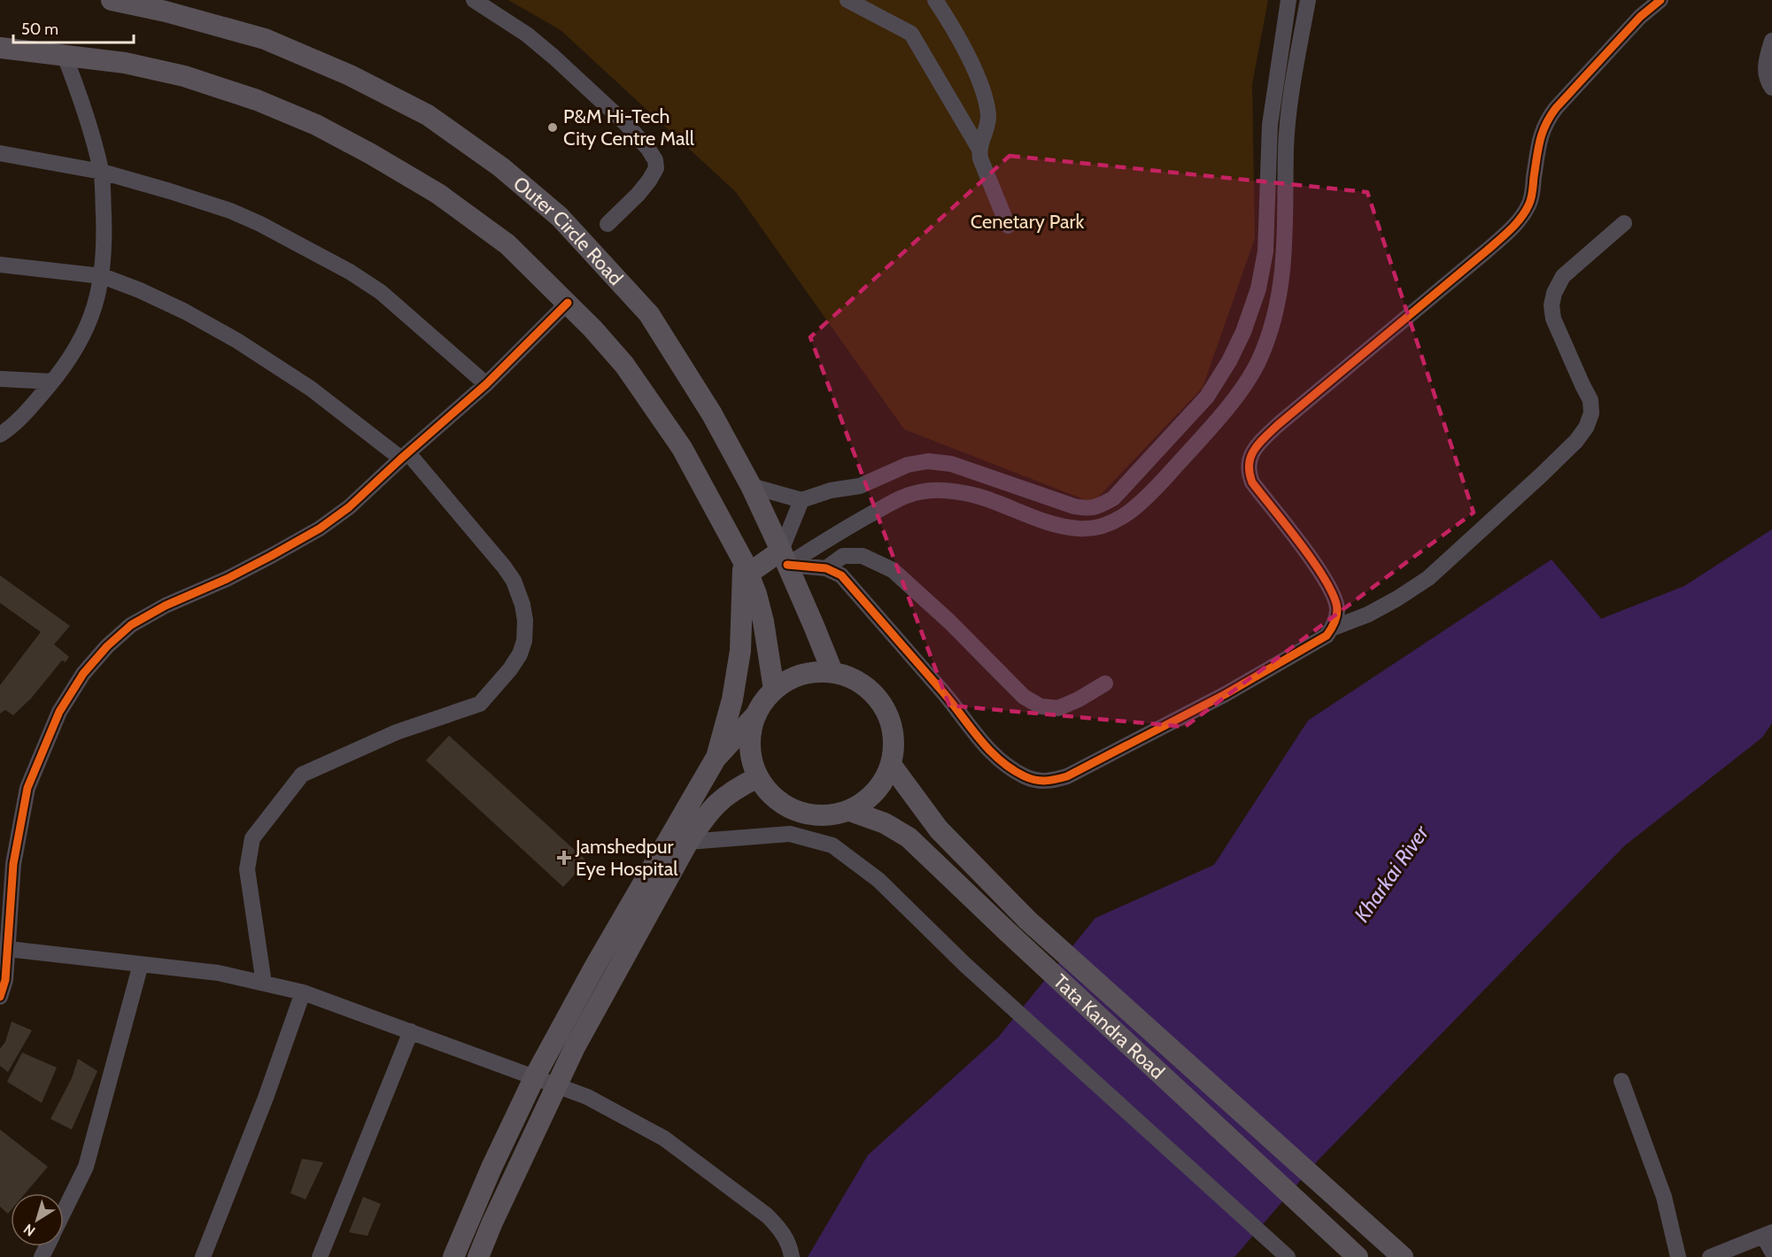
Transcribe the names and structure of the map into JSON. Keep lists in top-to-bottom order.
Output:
{
  "streets": {
    "main road": ["Outer Circle Road", "Tata Kandra Road"]
  },
  "crossings": [
    ["Outer Circle Road", "Tata Kandra Road"]
  ],
  "water": ["Kharkai River"],
  "parks": ["Cenetary Park"],
  "places": {
    "other": ["P&M Hi-Tech City Centre Mall"],
    "health": ["Jamshedpur Eye Hospital"]
  },
  "scale_bar": "50 m",
  "north": "bottom left"
}
